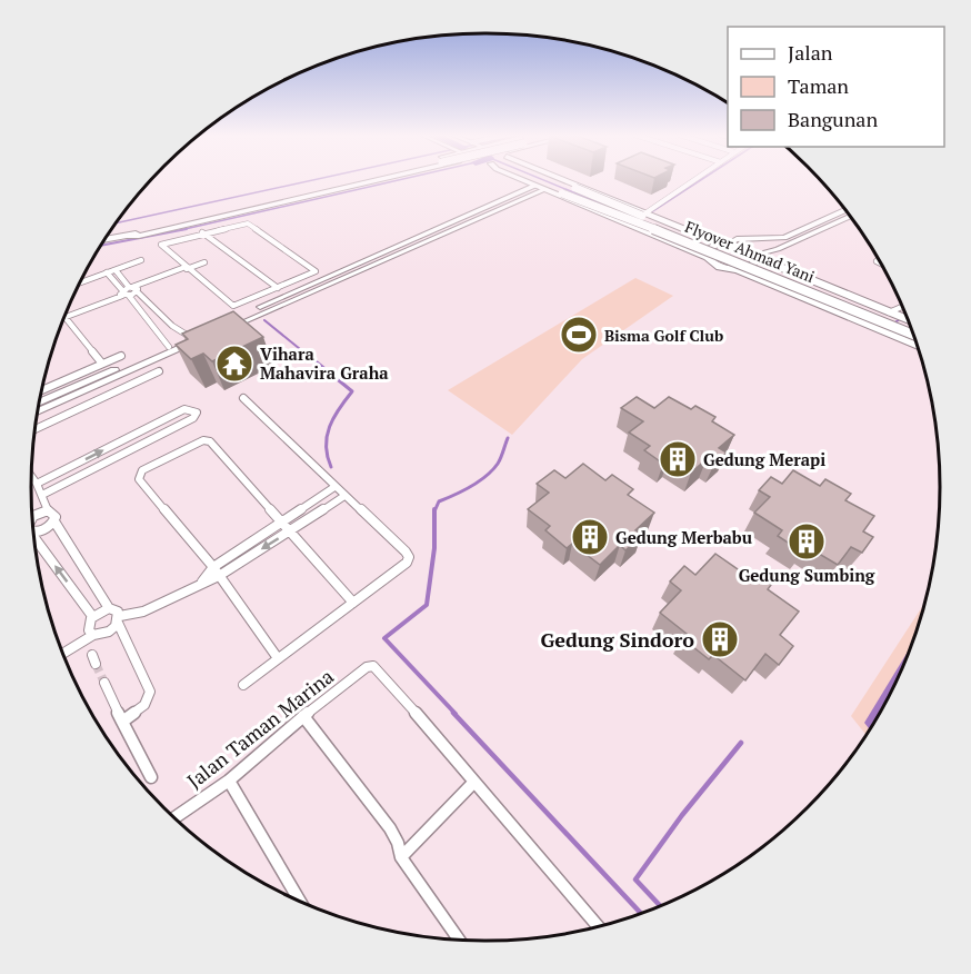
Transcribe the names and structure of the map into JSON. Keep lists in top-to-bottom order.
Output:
{
  "streets": {
    "highway": ["Flyover Ahmad Yani"],
    "street": ["Jalan Taman Marina"]
  },
  "places": {
    "sports": ["Bisma Golf Club"],
    "temple": ["Vihara Mahavira Graha"],
    "building": [
      "Gedung Merapi",
      "Gedung Merbabu",
      "Gedung Sumbing",
      "Gedung Sindoro"
    ]
  },
  "legend": ["Jalan", "Taman", "Bangunan"]
}
